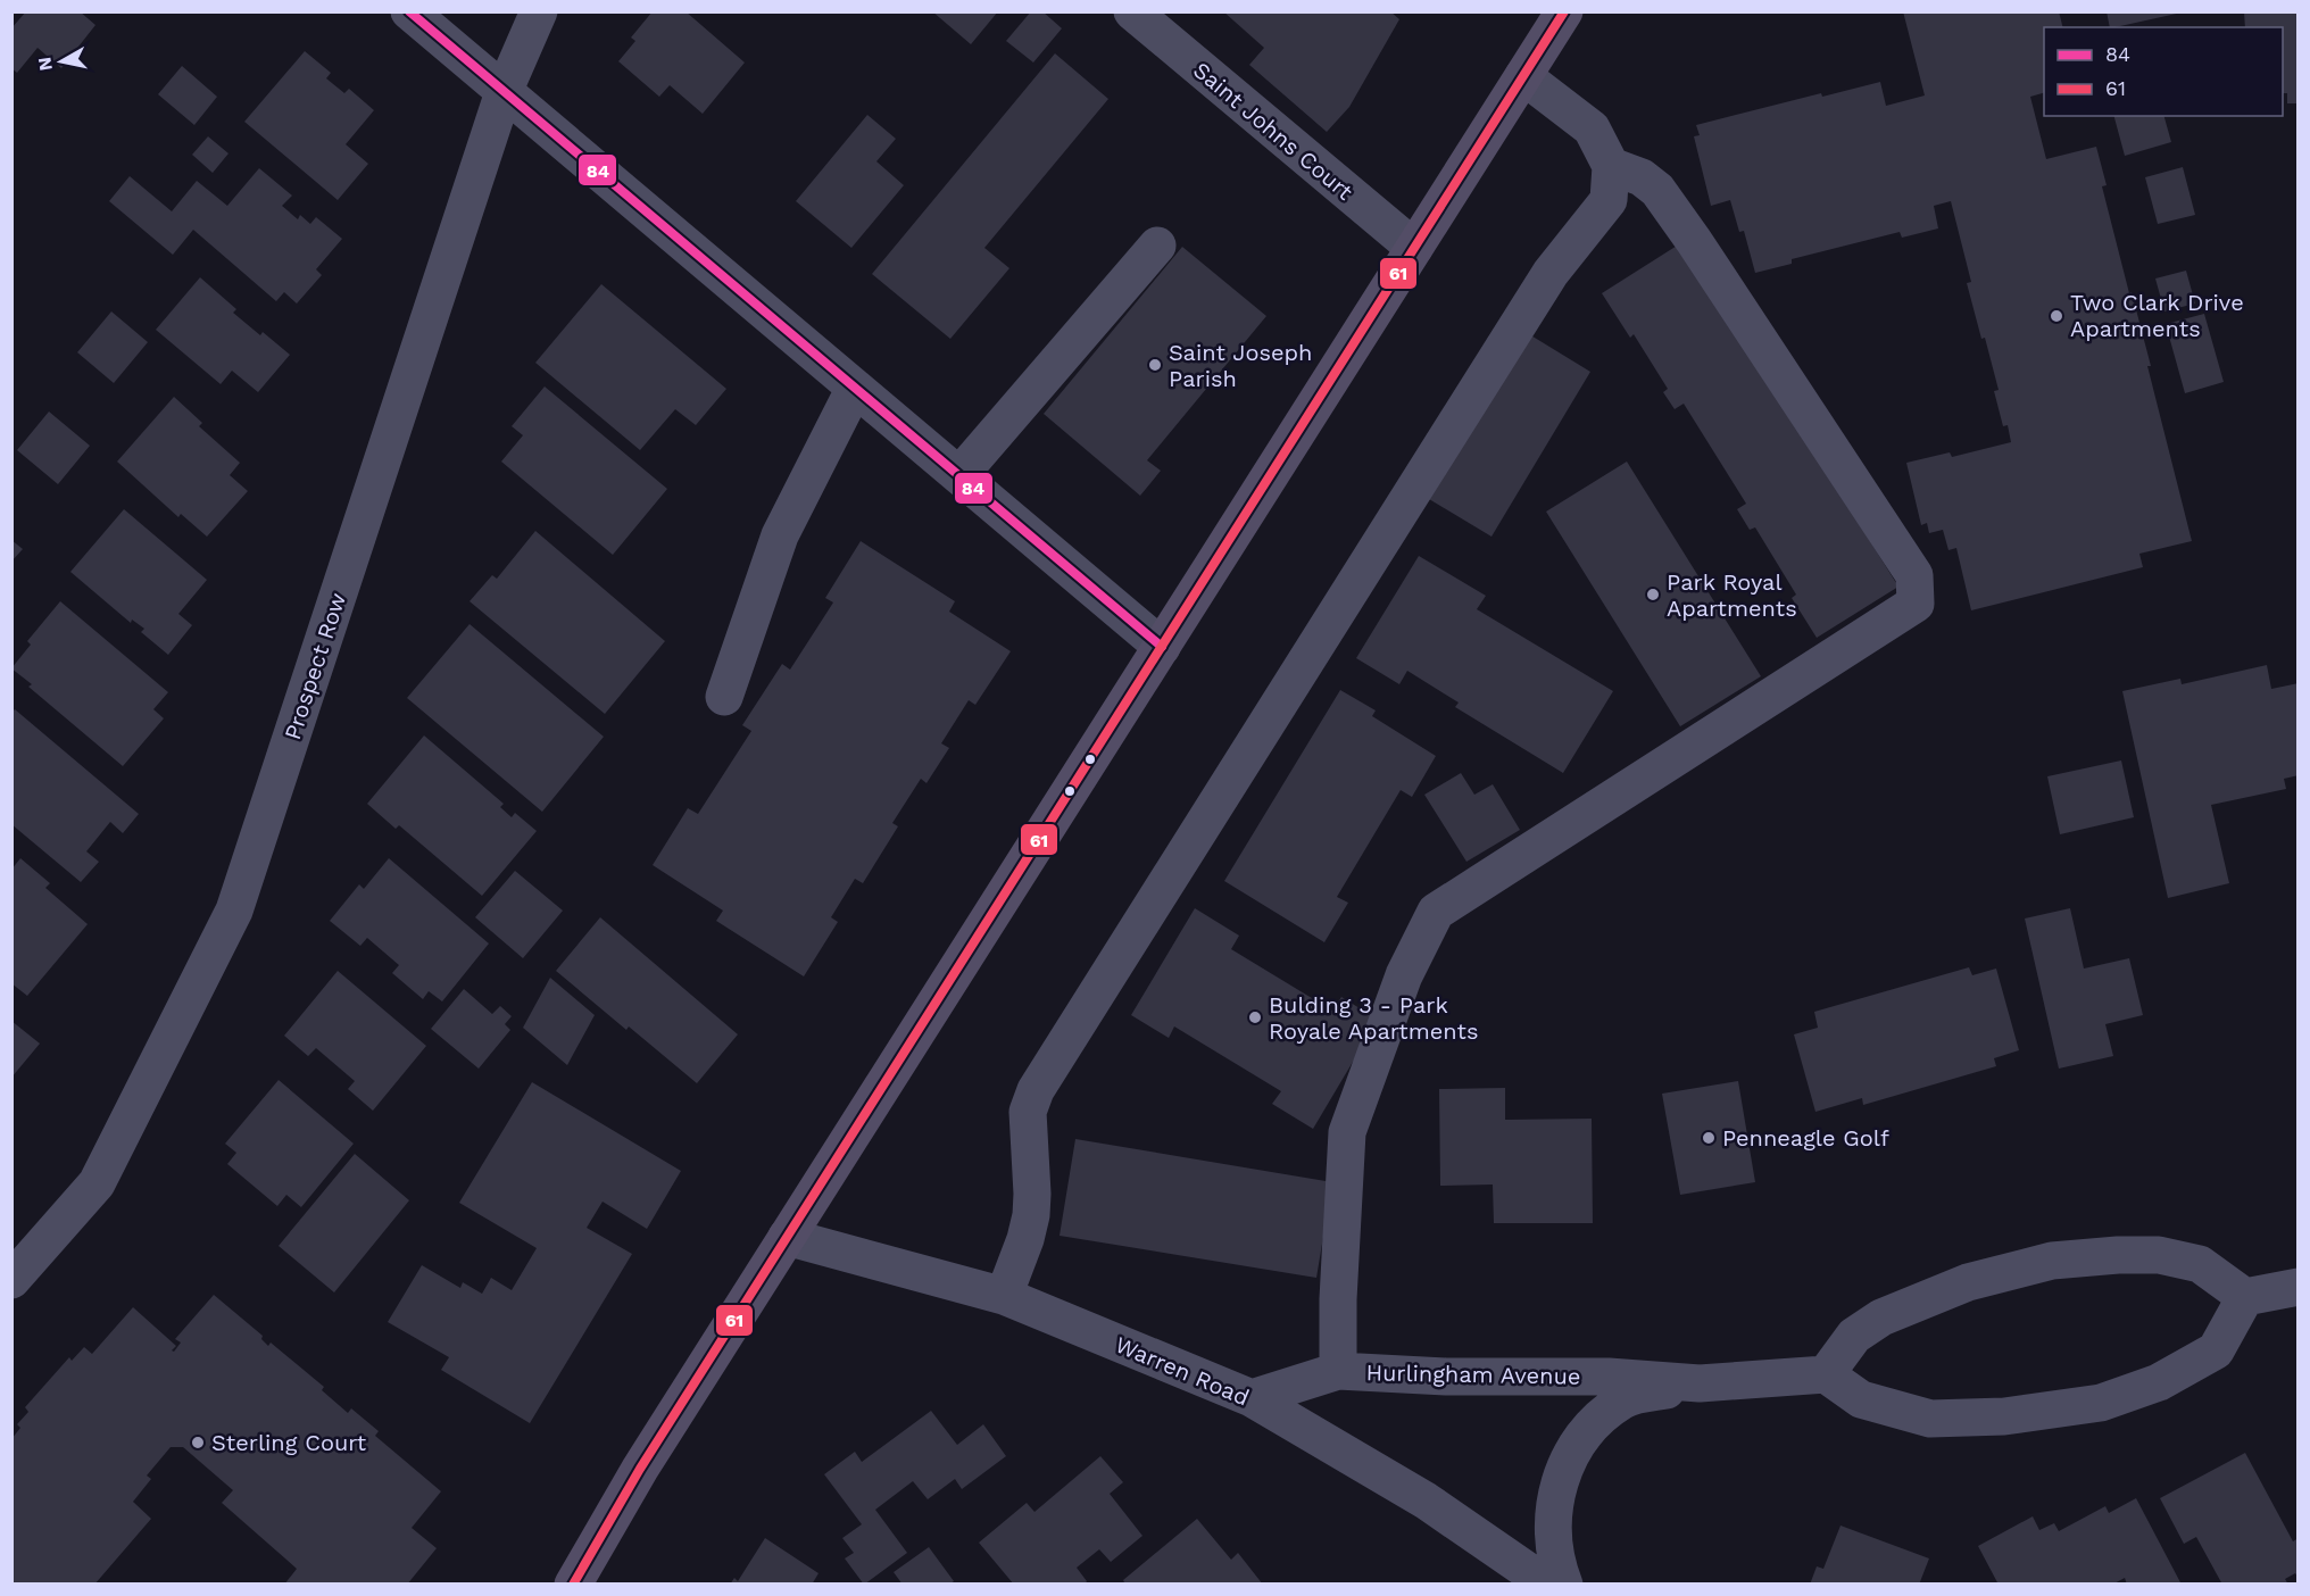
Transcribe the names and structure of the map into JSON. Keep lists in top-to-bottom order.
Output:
{
  "streets": {
    "street": [
      "Saint Johns Court",
      "Prospect Row",
      "Warren Road",
      "Hurlingham Avenue"
    ]
  },
  "crossings": [
    ["Warren Road", "Hurlingham Avenue"]
  ],
  "places": [
    "Two Clark Drive Apartments",
    "Saint Joseph Parish",
    "Park Royal Apartments",
    "Bulding 3 - Park Royale Apartments",
    "Penneagle Golf",
    "Sterling Court"
  ],
  "lines": ["transit line 84", "transit line 61"],
  "legend": ["84", "61"],
  "north": "left"
}
